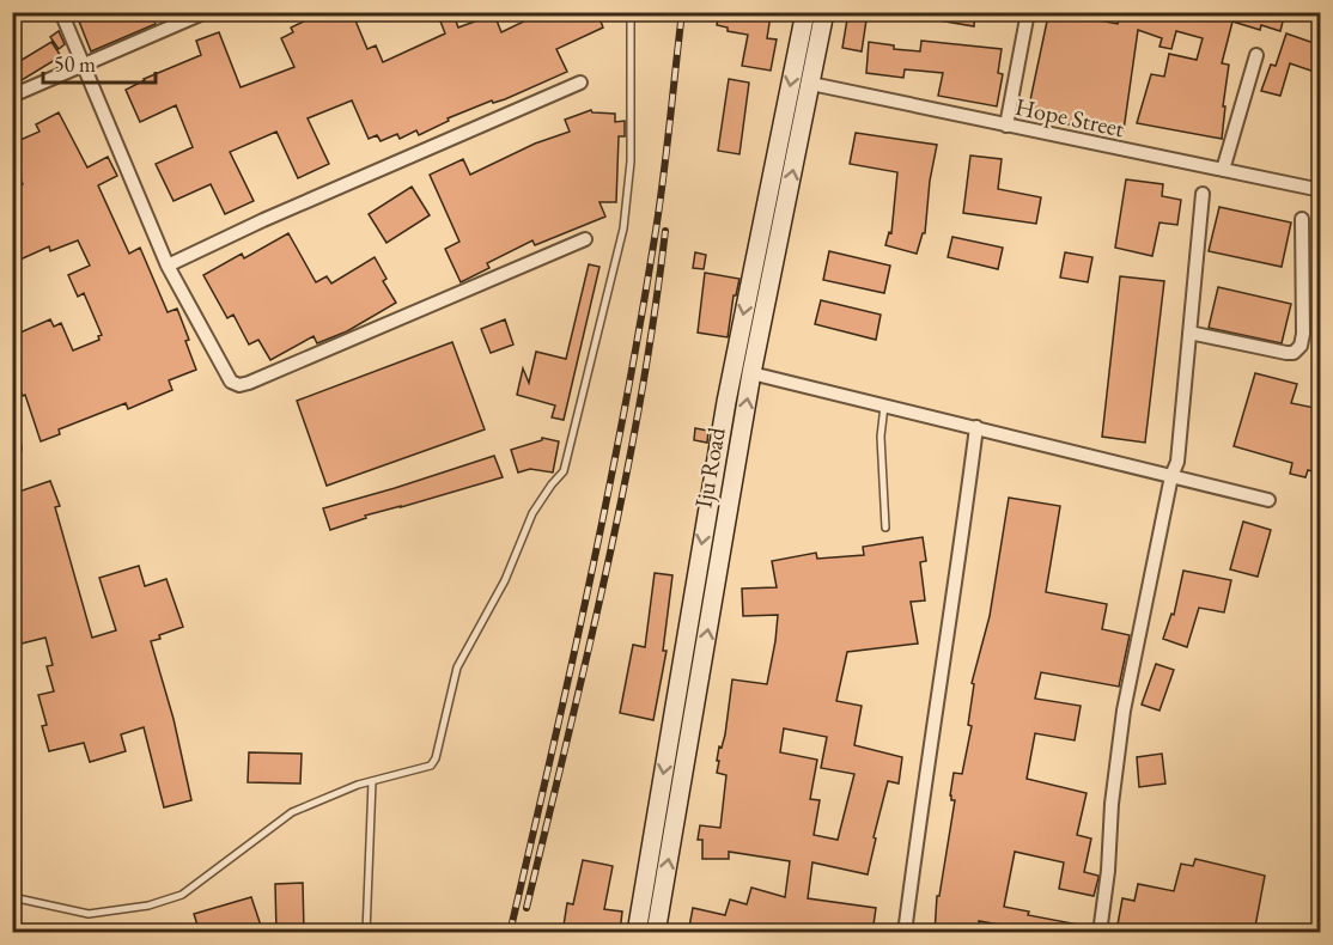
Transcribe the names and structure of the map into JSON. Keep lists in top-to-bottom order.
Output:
{
  "streets": {
    "main road": ["Iju Road"],
    "street": ["Hope Street"]
  },
  "crossings": [
    ["Hope Street", "Iju Road"]
  ],
  "scale_bar": "50 m"
}
